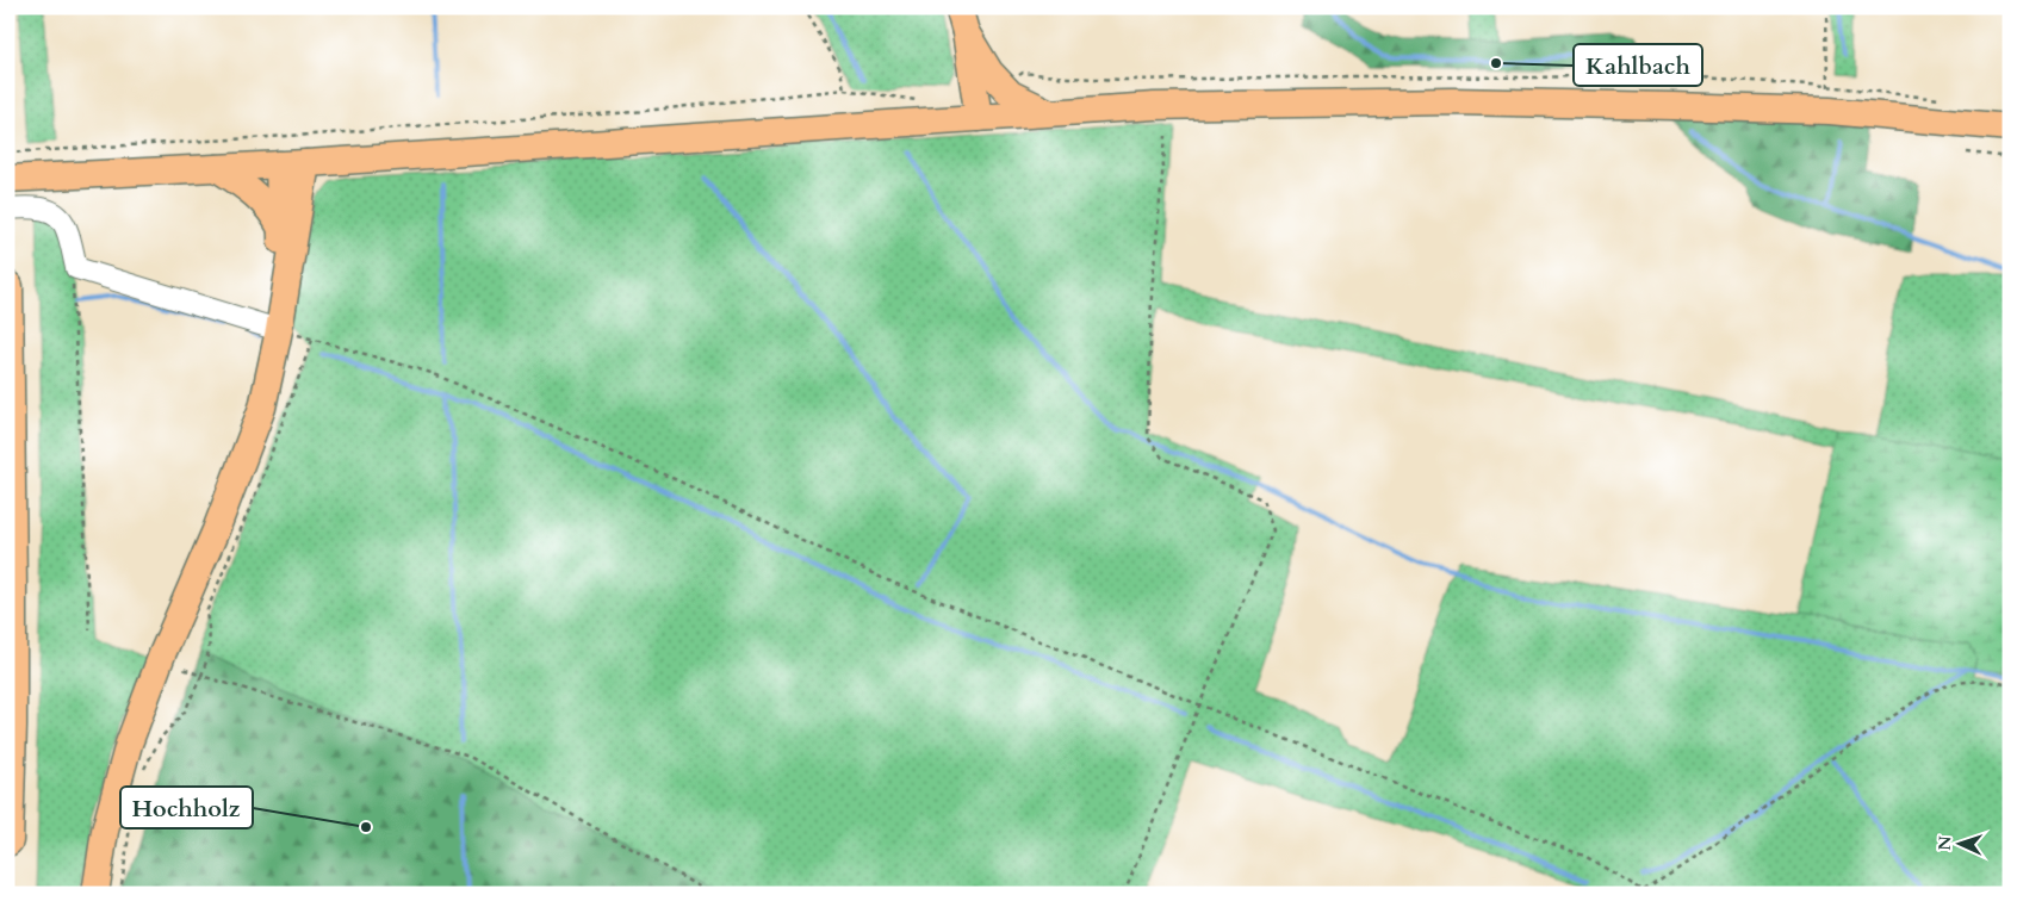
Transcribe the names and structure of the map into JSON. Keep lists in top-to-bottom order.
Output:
{
  "places": ["Kahlbach", "Hochholz"],
  "north": "left"
}
